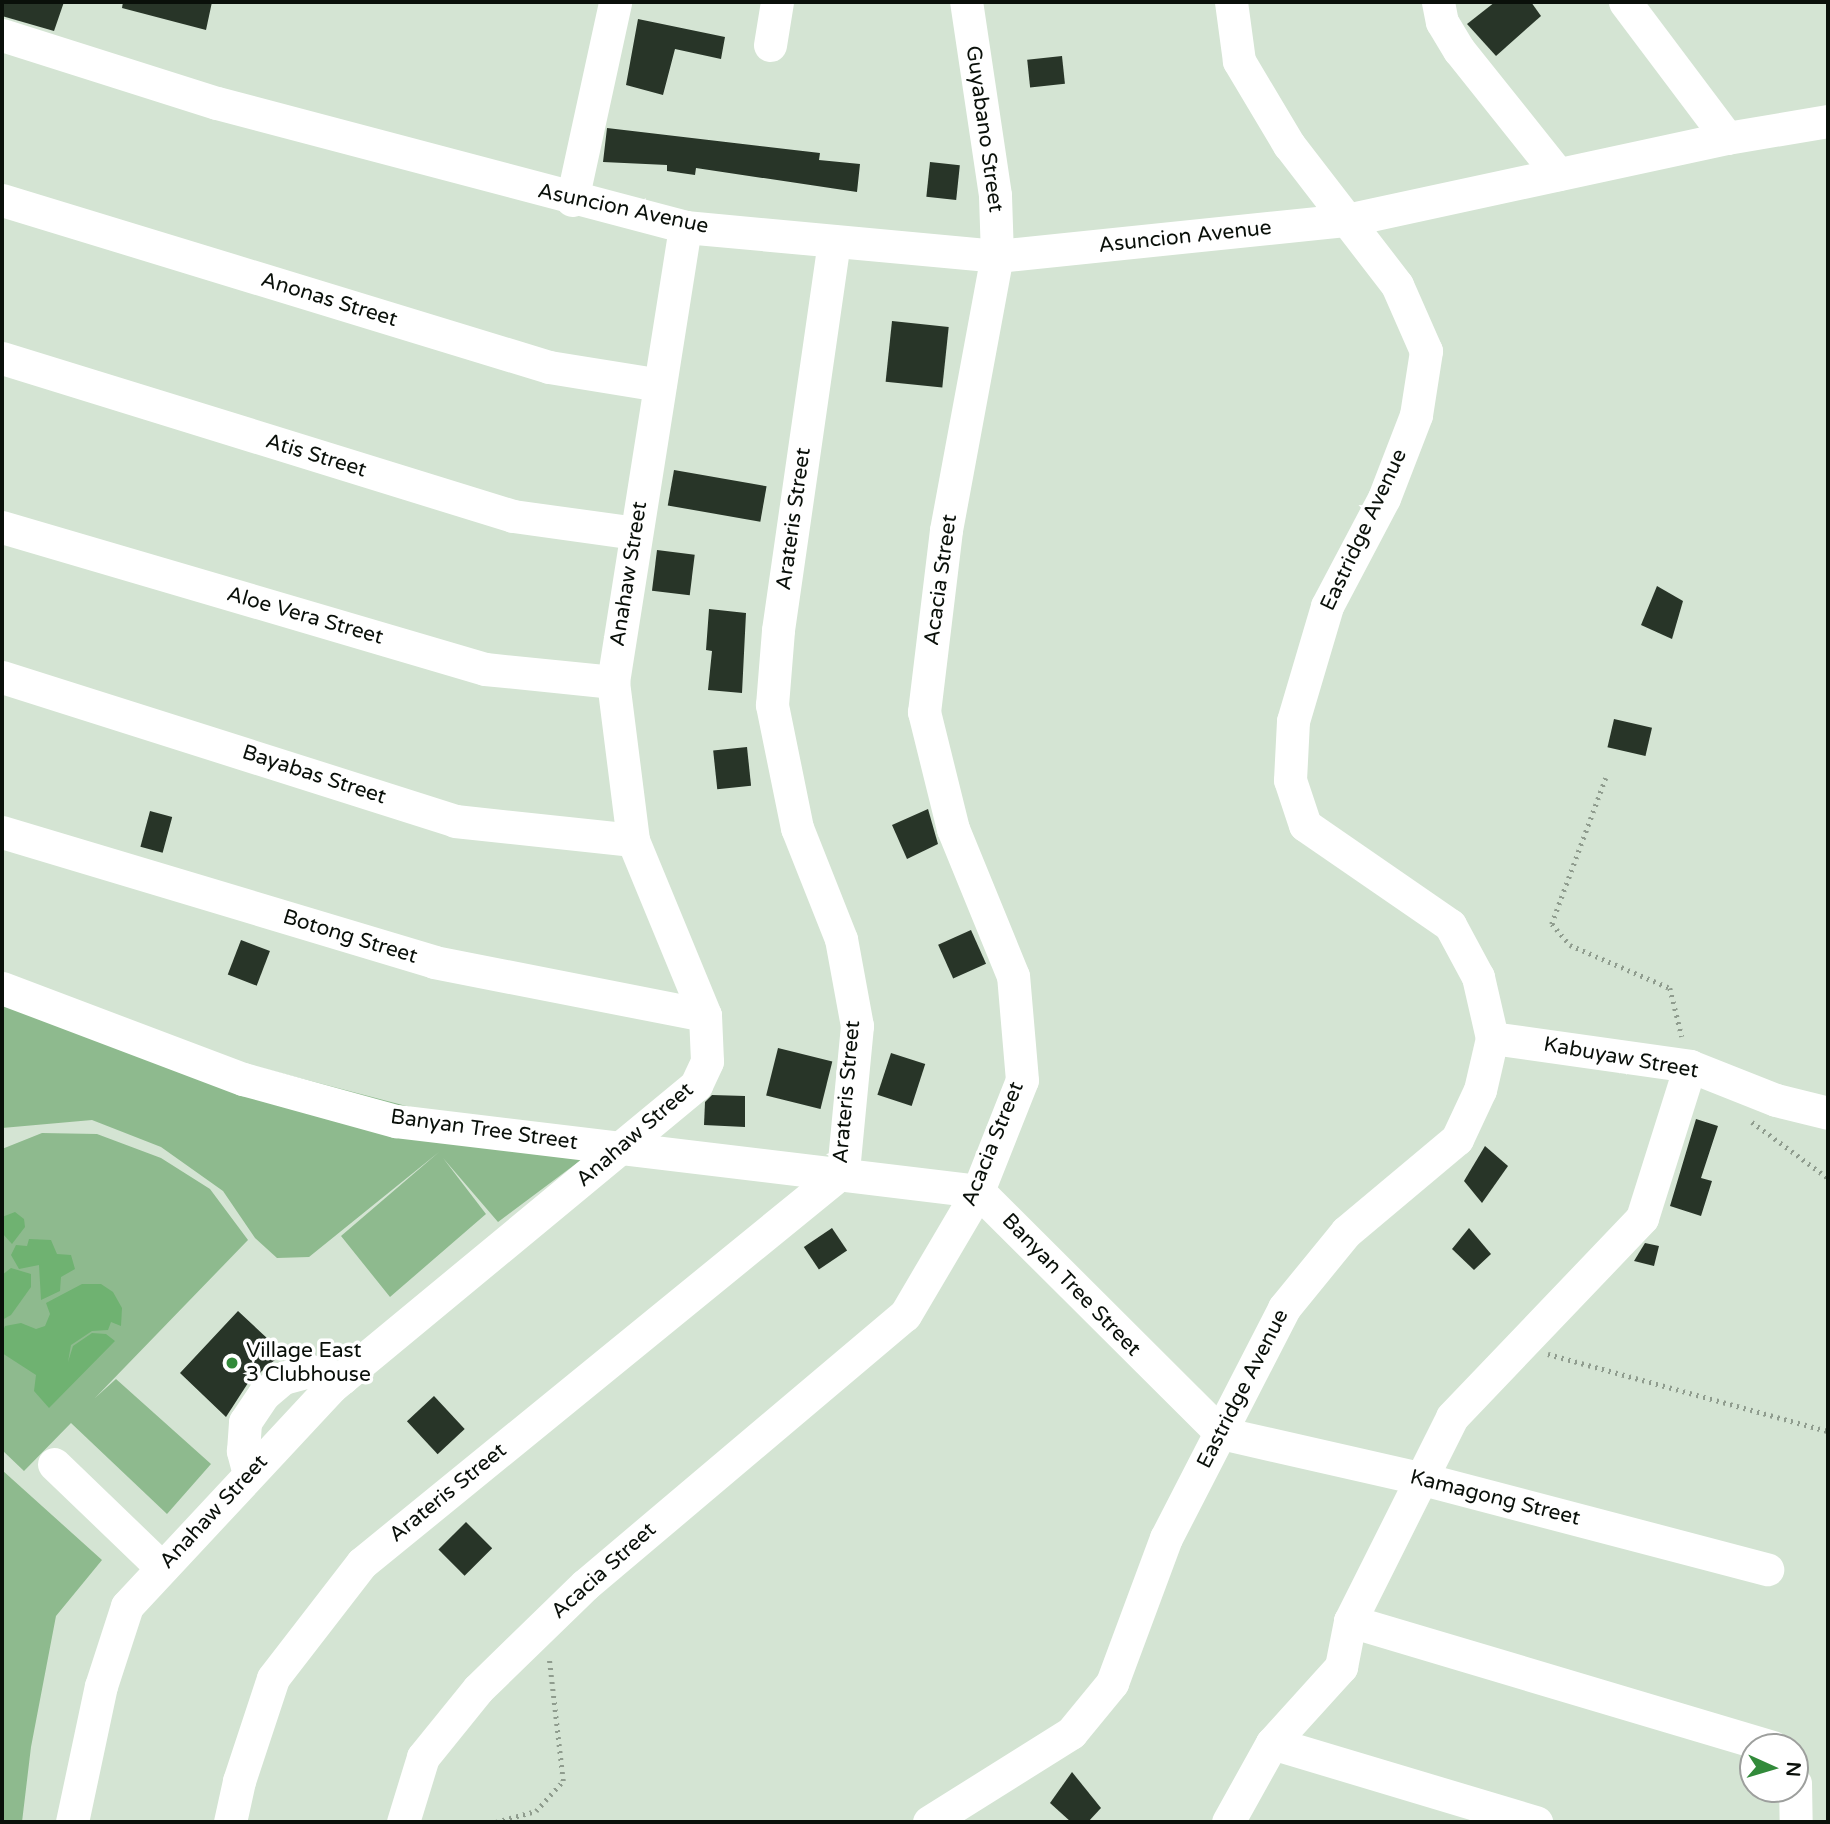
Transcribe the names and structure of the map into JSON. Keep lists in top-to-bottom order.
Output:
{
  "streets": {
    "street": [
      "Guyabano Street",
      "Asuncion Avenue",
      "Anonas Street",
      "Atis Street",
      "Arateris Street",
      "Eastridge Avenue",
      "Anahaw Street",
      "Acacia Street",
      "Aloe Vera Street",
      "Bayabas Street",
      "Botong Street",
      "Kabuyaw Street",
      "Banyan Tree Street",
      "Kamagong Street"
    ]
  },
  "crossings": [
    ["Guyabano Street", "Asuncion Avenue"],
    ["Guyabano Street", "Acacia Street"],
    ["Asuncion Avenue", "Arateris Street"],
    ["Asuncion Avenue", "Eastridge Avenue"],
    ["Asuncion Avenue", "Anahaw Street"],
    ["Asuncion Avenue", "Acacia Street"],
    ["Anonas Street", "Anahaw Street"],
    ["Atis Street", "Anahaw Street"],
    ["Arateris Street", "Banyan Tree Street"],
    ["Eastridge Avenue", "Kabuyaw Street"],
    ["Eastridge Avenue", "Banyan Tree Street"],
    ["Eastridge Avenue", "Kamagong Street"],
    ["Anahaw Street", "Aloe Vera Street"],
    ["Anahaw Street", "Bayabas Street"],
    ["Anahaw Street", "Botong Street"],
    ["Anahaw Street", "Banyan Tree Street"],
    ["Acacia Street", "Banyan Tree Street"],
    ["Banyan Tree Street", "Kamagong Street"]
  ],
  "places": ["Village East 3 Clubhouse"],
  "north": "right"
}
